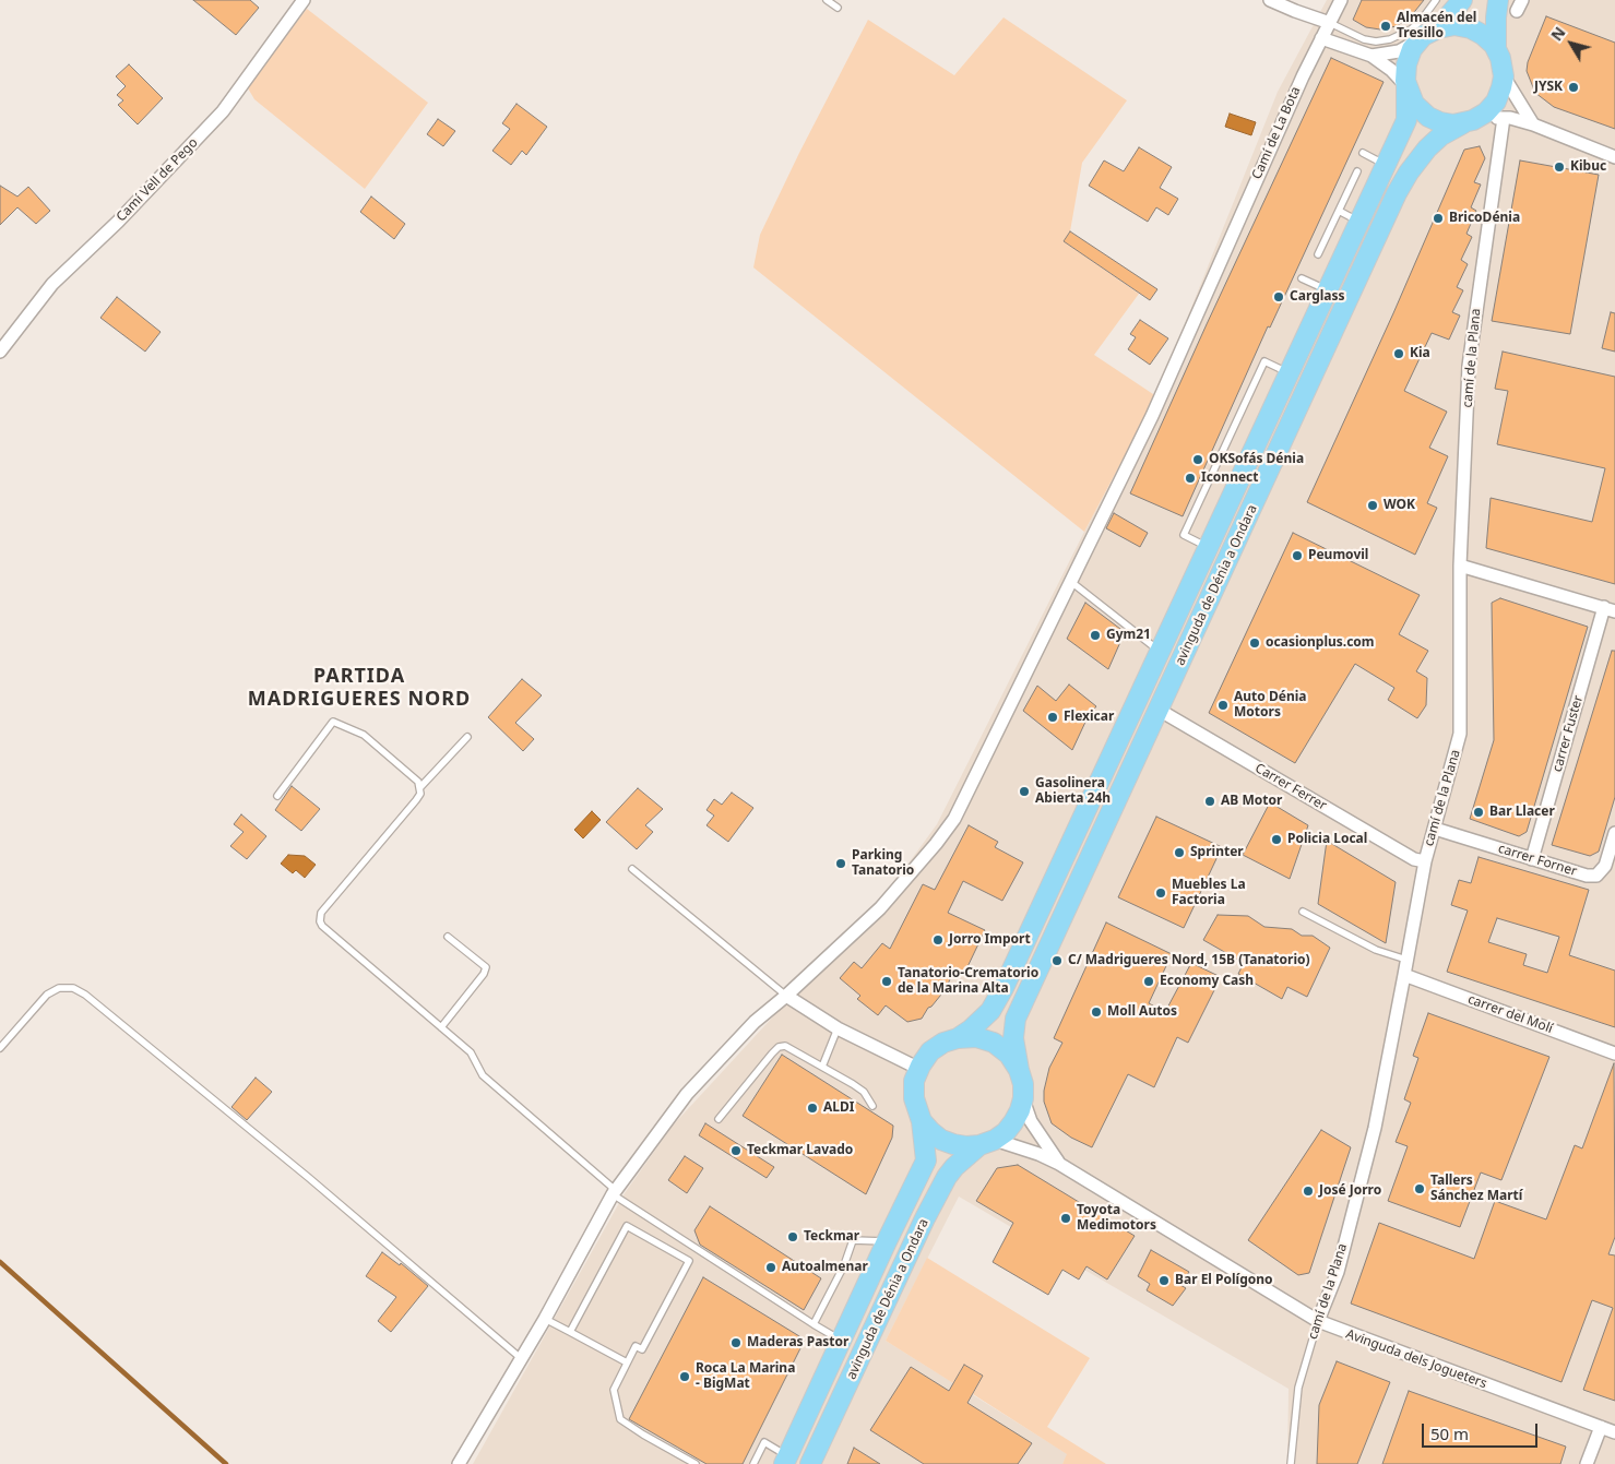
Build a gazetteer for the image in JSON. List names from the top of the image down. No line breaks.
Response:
{"streets":{"main road":["avinguda de Dénia a Ondara"],"street":["Camí de La Bota","Camí Vell de Pego","camí de la Plana","carrer Fuster","Carrer Ferrer","carrer Forner","carrer del Molí","Avinguda dels Jogueters"]},"crossings":[["camí de la Plana","Carrer Ferrer"],["camí de la Plana","carrer Forner"],["camí de la Plana","carrer del Molí"],["camí de la Plana","Avinguda dels Jogueters"],["avinguda de Dénia a Ondara","Carrer Ferrer"],["avinguda de Dénia a Ondara","Avinguda dels Jogueters"],["carrer Fuster","carrer Forner"]],"districts":["PARTIDA MADRIGUERES NORD"],"places":["Almacén del Tresillo","JYSK","Kibuc","BricoDénia","Carglass","Kia","OKSofás Dénia","Iconnect","WOK","Peumovil","Gym21","ocasionplus.com","Auto Dénia Motors","Flexicar","Gasolinera Abierta 24h","AB Motor","Bar Llacer","Policia Local","Sprinter","Parking Tanatorio","Muebles La Factoria","Jorro Import","C/ Madrigueres Nord, 15B (Tanatorio)","Tanatorio-Crematorio de la Marina Alta","Economy Cash","Moll Autos","ALDI","Teckmar Lavado","Tallers Sánchez Martí","José Jorro","Toyota Medimotors","Teckmar","Autoalmenar","Bar El Polígono","Maderas Pastor","Roca La Marina - BigMat"],"scale_bar":"50 m","north":"top left"}
